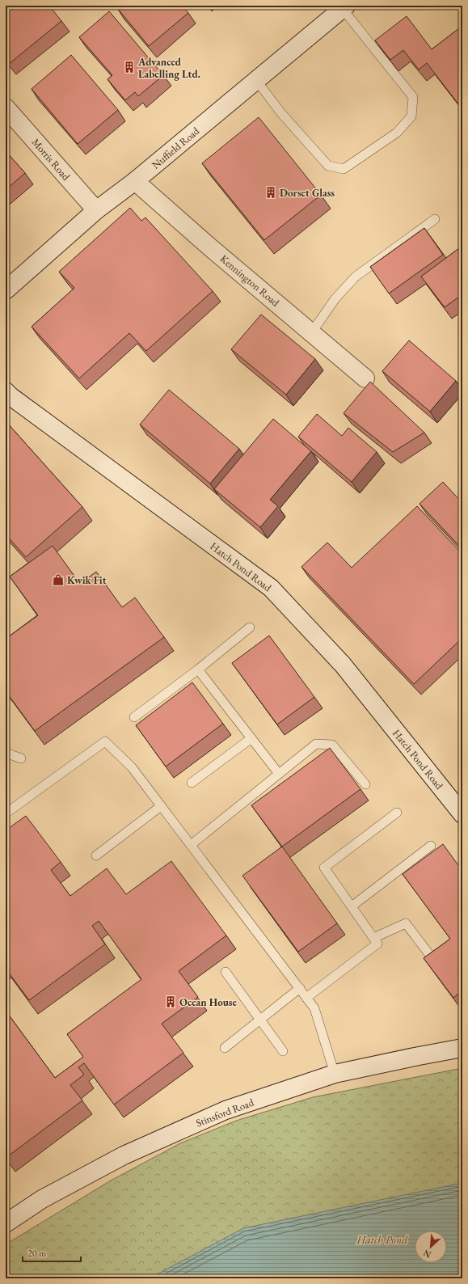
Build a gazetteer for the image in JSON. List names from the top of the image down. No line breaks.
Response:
{"streets":{"street":["Nuffield Road","Morris Road","Kennington Road","Hatch Pond Road","Stinsford Road"]},"crossings":[["Nuffield Road","Morris Road"],["Nuffield Road","Kennington Road"]],"water":["Hatch Pond"],"places":{"building":["Advanced Labelling Ltd.","Dorset Glass","Ocean House"],"shop":["Kwik Fit"]},"scale_bar":"20 m","north":"bottom left"}
